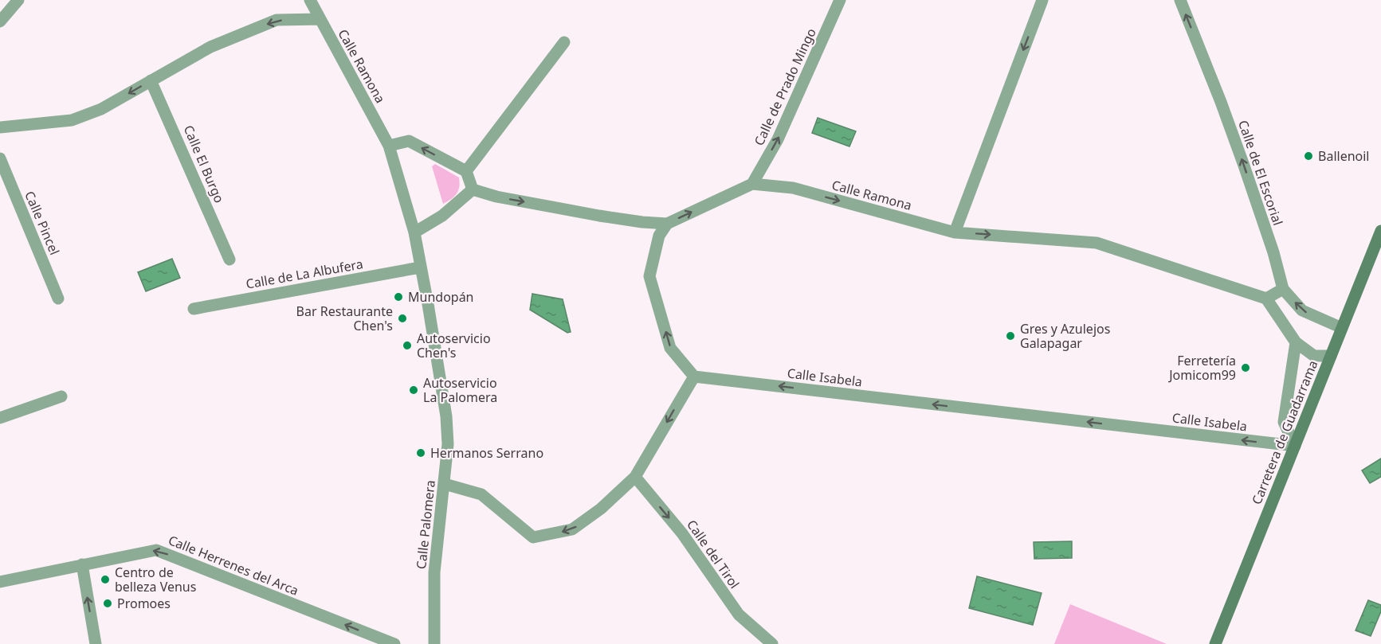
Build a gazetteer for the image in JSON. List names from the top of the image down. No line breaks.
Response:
{"streets":{"main road":["Carretera de Guadarrama"],"street":["Calle Ramona","Calle de Prado Mingo","Calle El Burgo","Calle de El Escorial","Calle Pincel","Calle de La Albufera","Calle Isabela","Calle Palomera","Calle del Tirol","Calle Herrenes del Arca"]},"crossings":[["Calle Ramona","Calle de Prado Mingo"],["Calle Ramona","Calle de La Albufera"],["Calle Ramona","Calle Palomera"],["Calle de El Escorial","Carretera de Guadarrama"],["Calle de La Albufera","Calle Palomera"],["Calle Isabela","Carretera de Guadarrama"]],"one_way":["Calle Ramona","Calle de Prado Mingo","Calle de El Escorial","Calle Isabela","Calle del Tirol","Calle Herrenes del Arca"],"places":["Ballenoil","Mundopán","Bar Restaurante Chen's","Gres y Azulejos Galapagar","Autoservicio Chen's","Ferretería Jomicom99","Autoservicio La Palomera","Hermanos Serrano","Centro de belleza Venus","Promoes"]}
